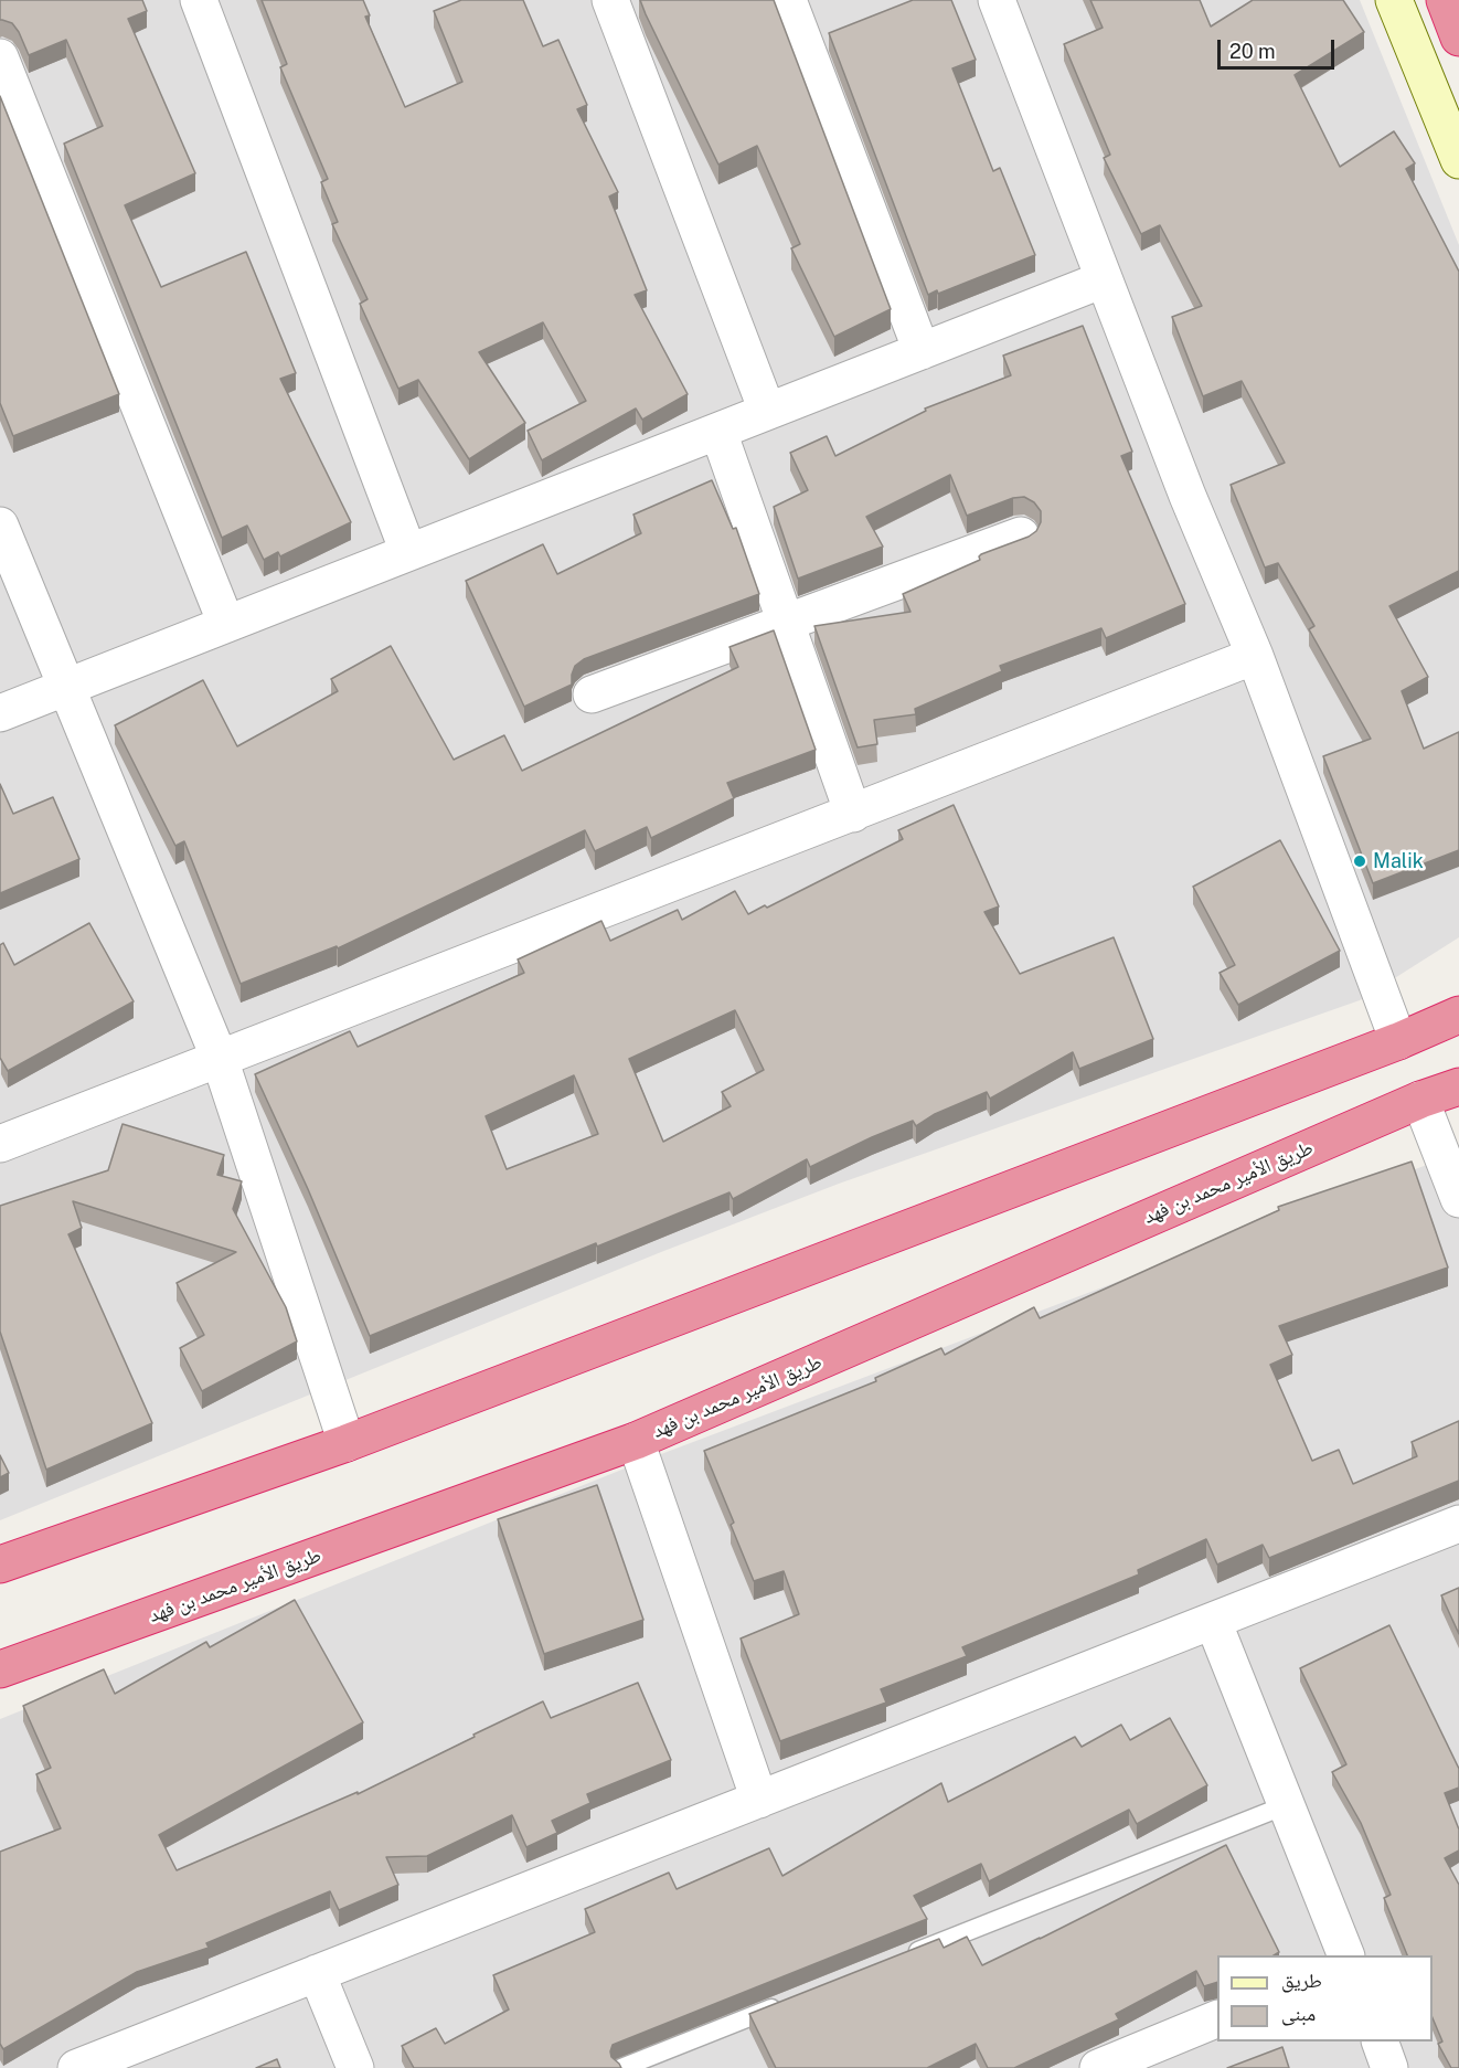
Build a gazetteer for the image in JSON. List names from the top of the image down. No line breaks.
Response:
{"streets":{"highway":["طريق الأمير محمد بن فهد"]},"places":["Malik"],"legend":["طريق","مبنى"],"scale_bar":"20 m"}
